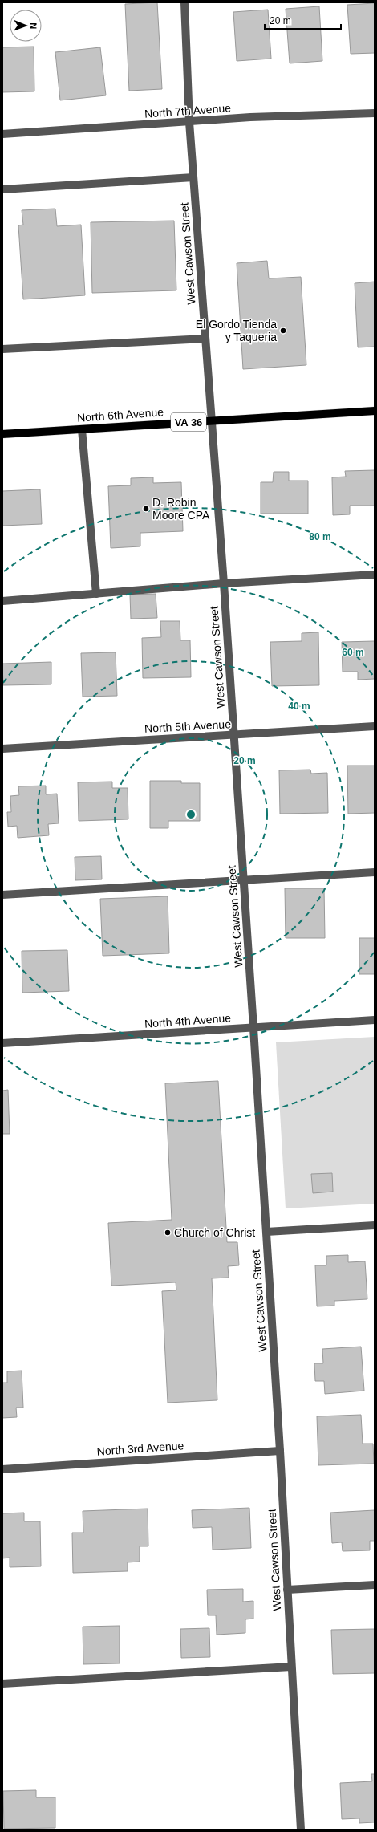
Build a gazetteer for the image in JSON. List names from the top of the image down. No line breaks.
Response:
{"streets":{"main road":["North 6th Avenue","VA 36"],"street":["North 7th Avenue","West Cawson Street","North 5th Avenue","North 4th Avenue","North 3rd Avenue"]},"crossings":[["North 7th Avenue","West Cawson Street"],["West Cawson Street","North 6th Avenue"],["West Cawson Street","North 5th Avenue"],["West Cawson Street","North 4th Avenue"],["West Cawson Street","North 3rd Avenue"]],"places":["El Gordo Tienda y Taqueria","D. Robin Moore CPA","Church of Christ"],"scale_bar":"20 m","north":"right","rings":["80 m","60 m","40 m","20 m"]}
